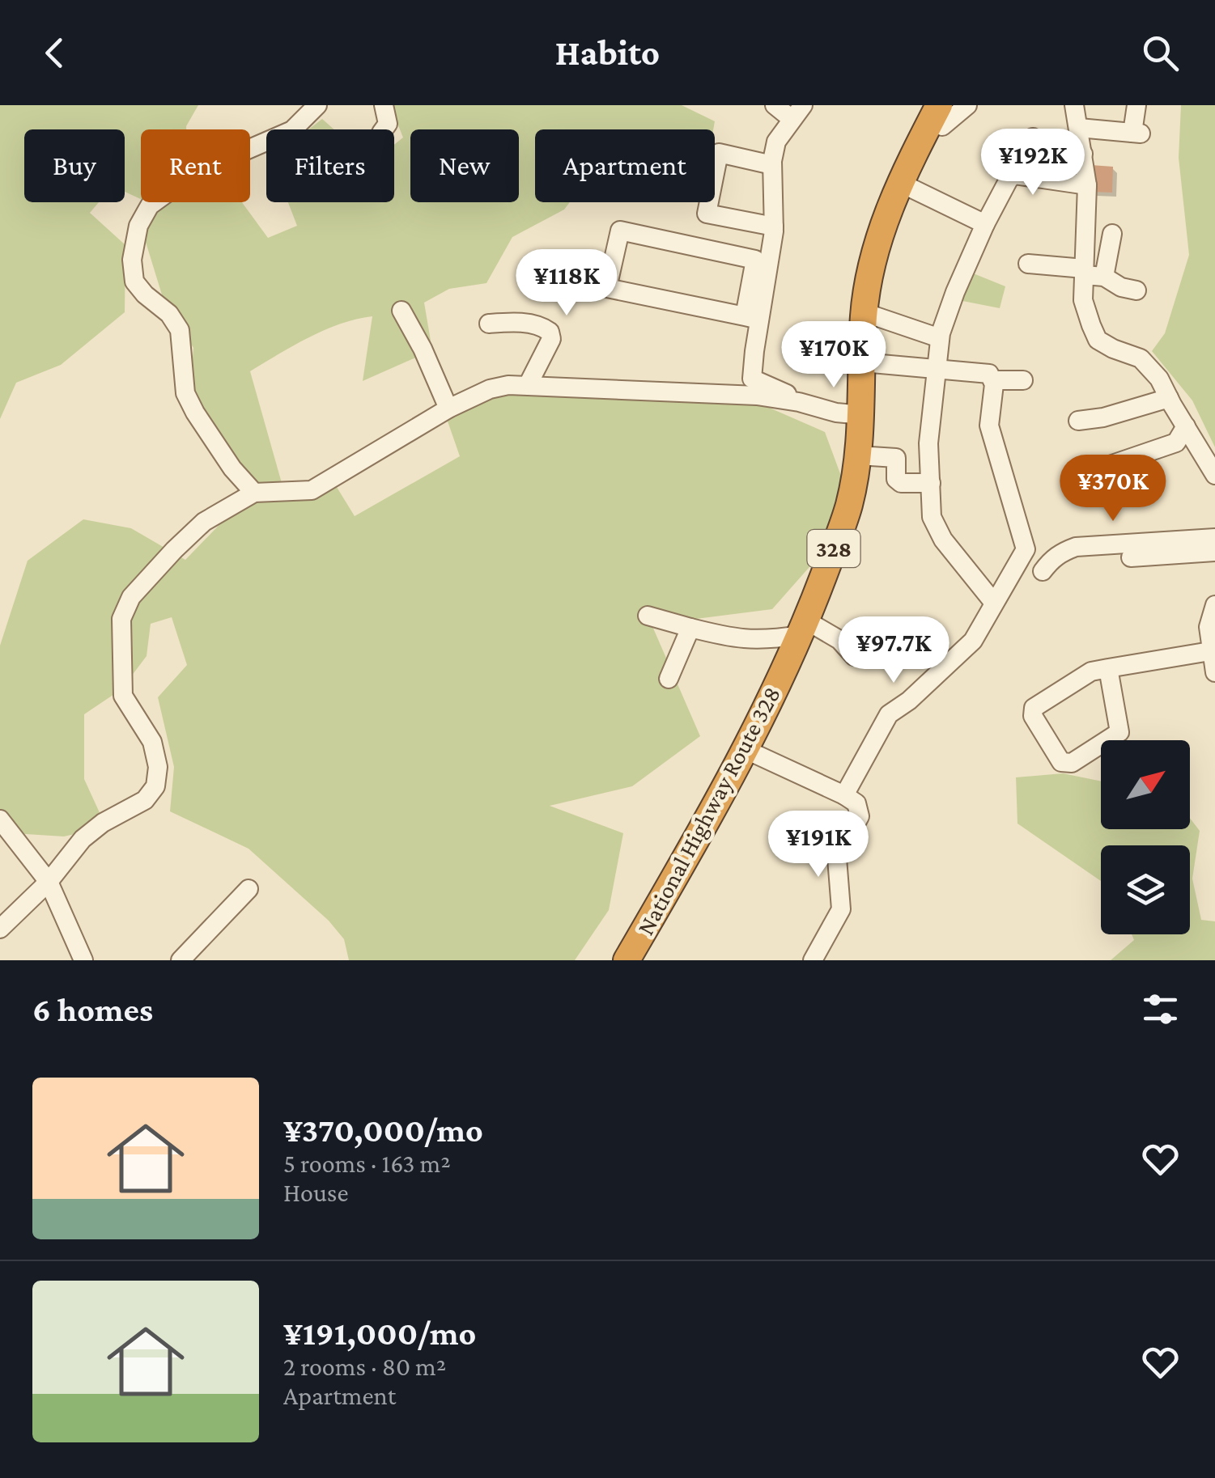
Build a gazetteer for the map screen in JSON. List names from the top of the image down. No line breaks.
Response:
{"streets":{"highway":["328","National Highway Route 328"]},"north":"top right","page":{"header":"Habito","price":["¥192K","¥118K","¥170K","¥370K","¥97.7K","¥191K"],"chip":["Buy","Rent","Filters","New","Apartment"],"heading":"6 homes","list":[{"name":"¥370,000/mo","note":"5 rooms · 163 m² · House"},{"name":"¥191,000/mo","note":"2 rooms · 80 m² · Apartment"}]}}
